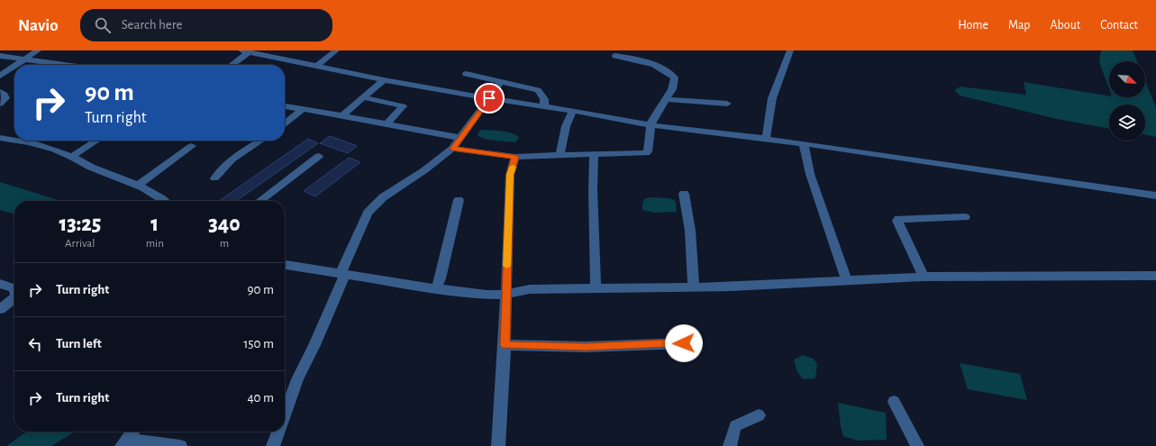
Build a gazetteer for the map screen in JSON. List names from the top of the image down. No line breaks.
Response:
{"north":"bottom right","page":{"header":"Navio","search":"Search here","nav":["Home","Map","About","Contact"],"turn":["90 m","Turn right"],"eta":["13:25","Arrival","1","min","340","m"],"list":[{"name":"Turn right","value":"90 m"},{"name":"Turn left","value":"150 m"},{"name":"Turn right","value":"40 m"}]}}
